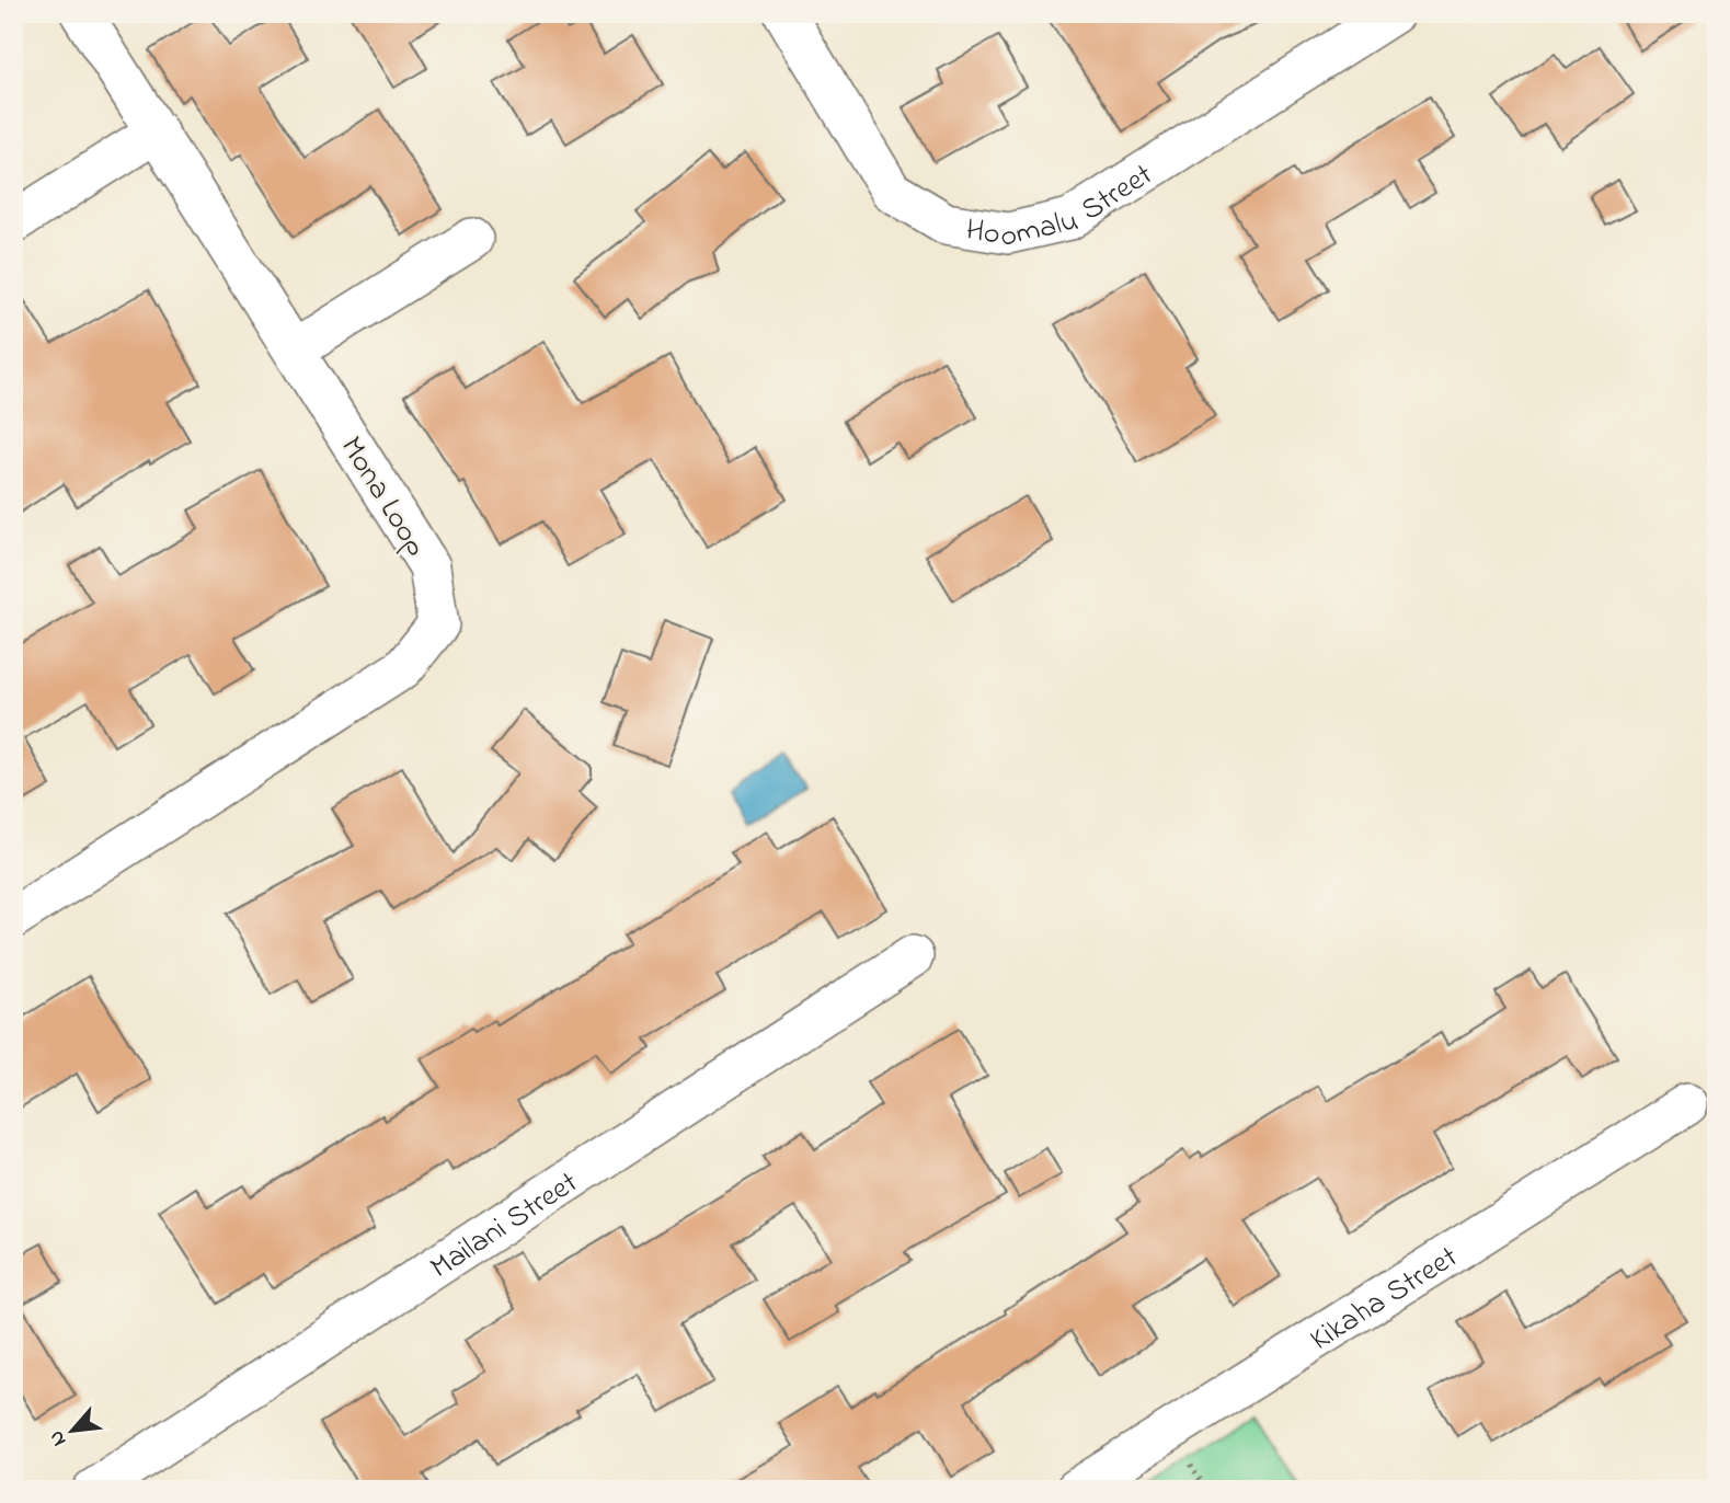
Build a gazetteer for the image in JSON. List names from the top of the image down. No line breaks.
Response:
{"streets":{"street":["Hoomalu Street","Mona Loop","Mailani Street","Kikaha Street"]},"north":"bottom left"}
